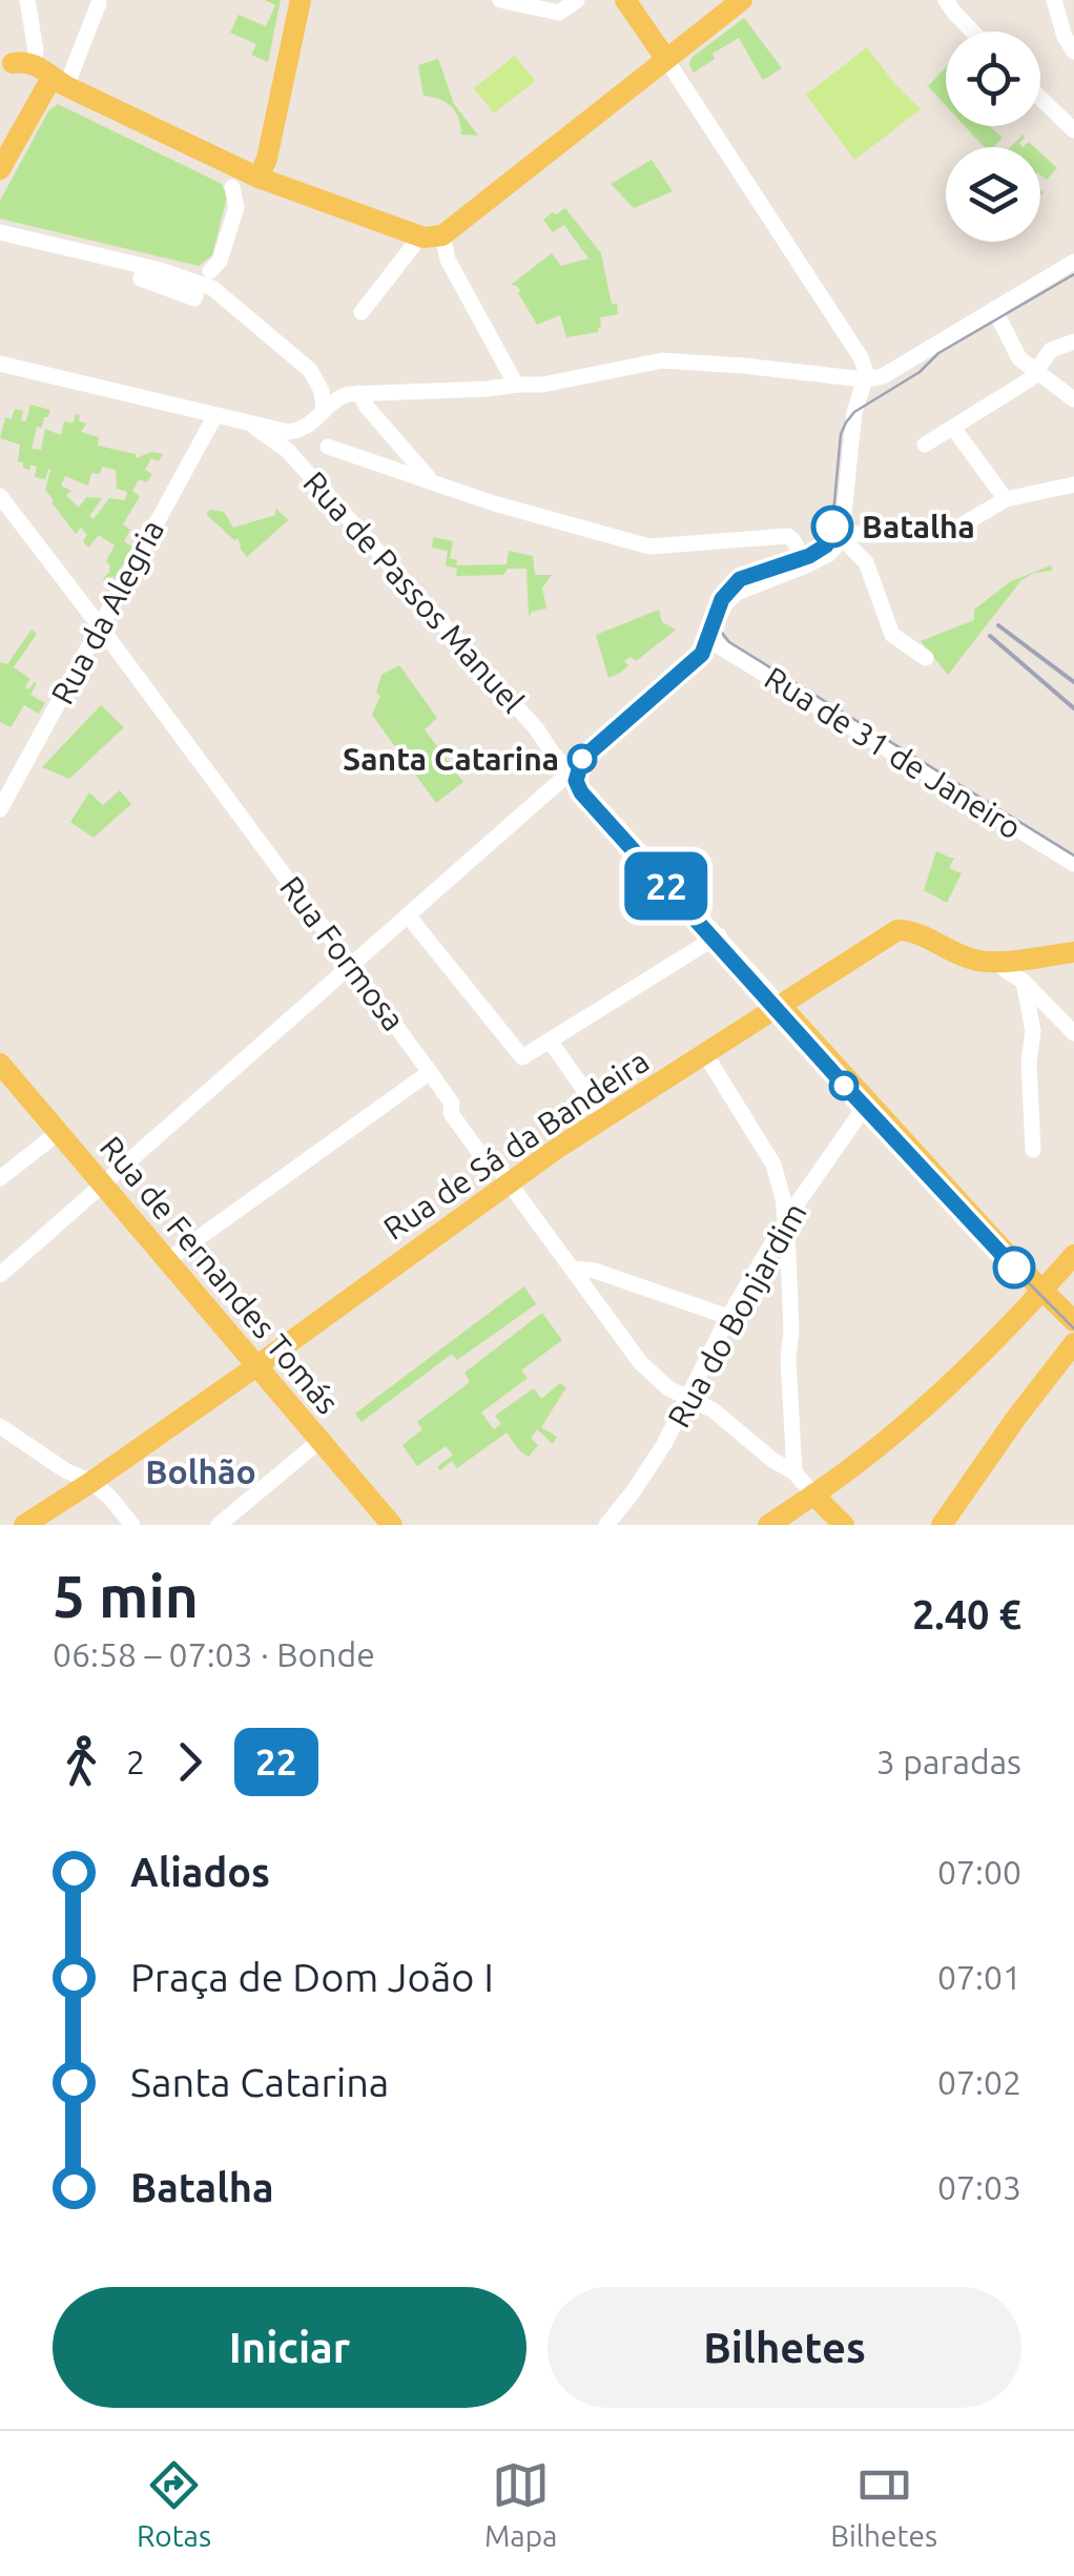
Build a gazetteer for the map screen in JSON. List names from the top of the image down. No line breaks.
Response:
{"streets":{"main road":["Rua de Sá da Bandeira","Rua de Fernandes Tomás"],"street":["Rua de Passos Manuel","Rua da Alegria","Rua de 31 de Janeiro","Rua Formosa","Rua do Bonjardim"]},"crossings":[["Rua de Passos Manuel","Rua de Sá da Bandeira"],["Rua da Alegria","Rua Formosa"],["Rua Formosa","Rua de Sá da Bandeira"],["Rua Formosa","Rua do Bonjardim"],["Rua de Sá da Bandeira","Rua de Fernandes Tomás"]],"districts":["Bolhão"],"places":["Batalha","Santa Catarina"],"lines":["tram line 22"],"page":{"on_map":"22","heading":["5 min","06:58 – 07:03 · Bonde","2.40 €"],"legs":["2","22","3 paradas"],"list":[{"name":"Aliados","value":"07:00"},{"name":"Praça de Dom João I","value":"07:01"},{"name":"Santa Catarina","value":"07:02"},{"name":"Batalha","value":"07:03"}],"buttons":["Iniciar","Bilhetes"],"tabs":["Rotas","Mapa","Bilhetes"]}}
